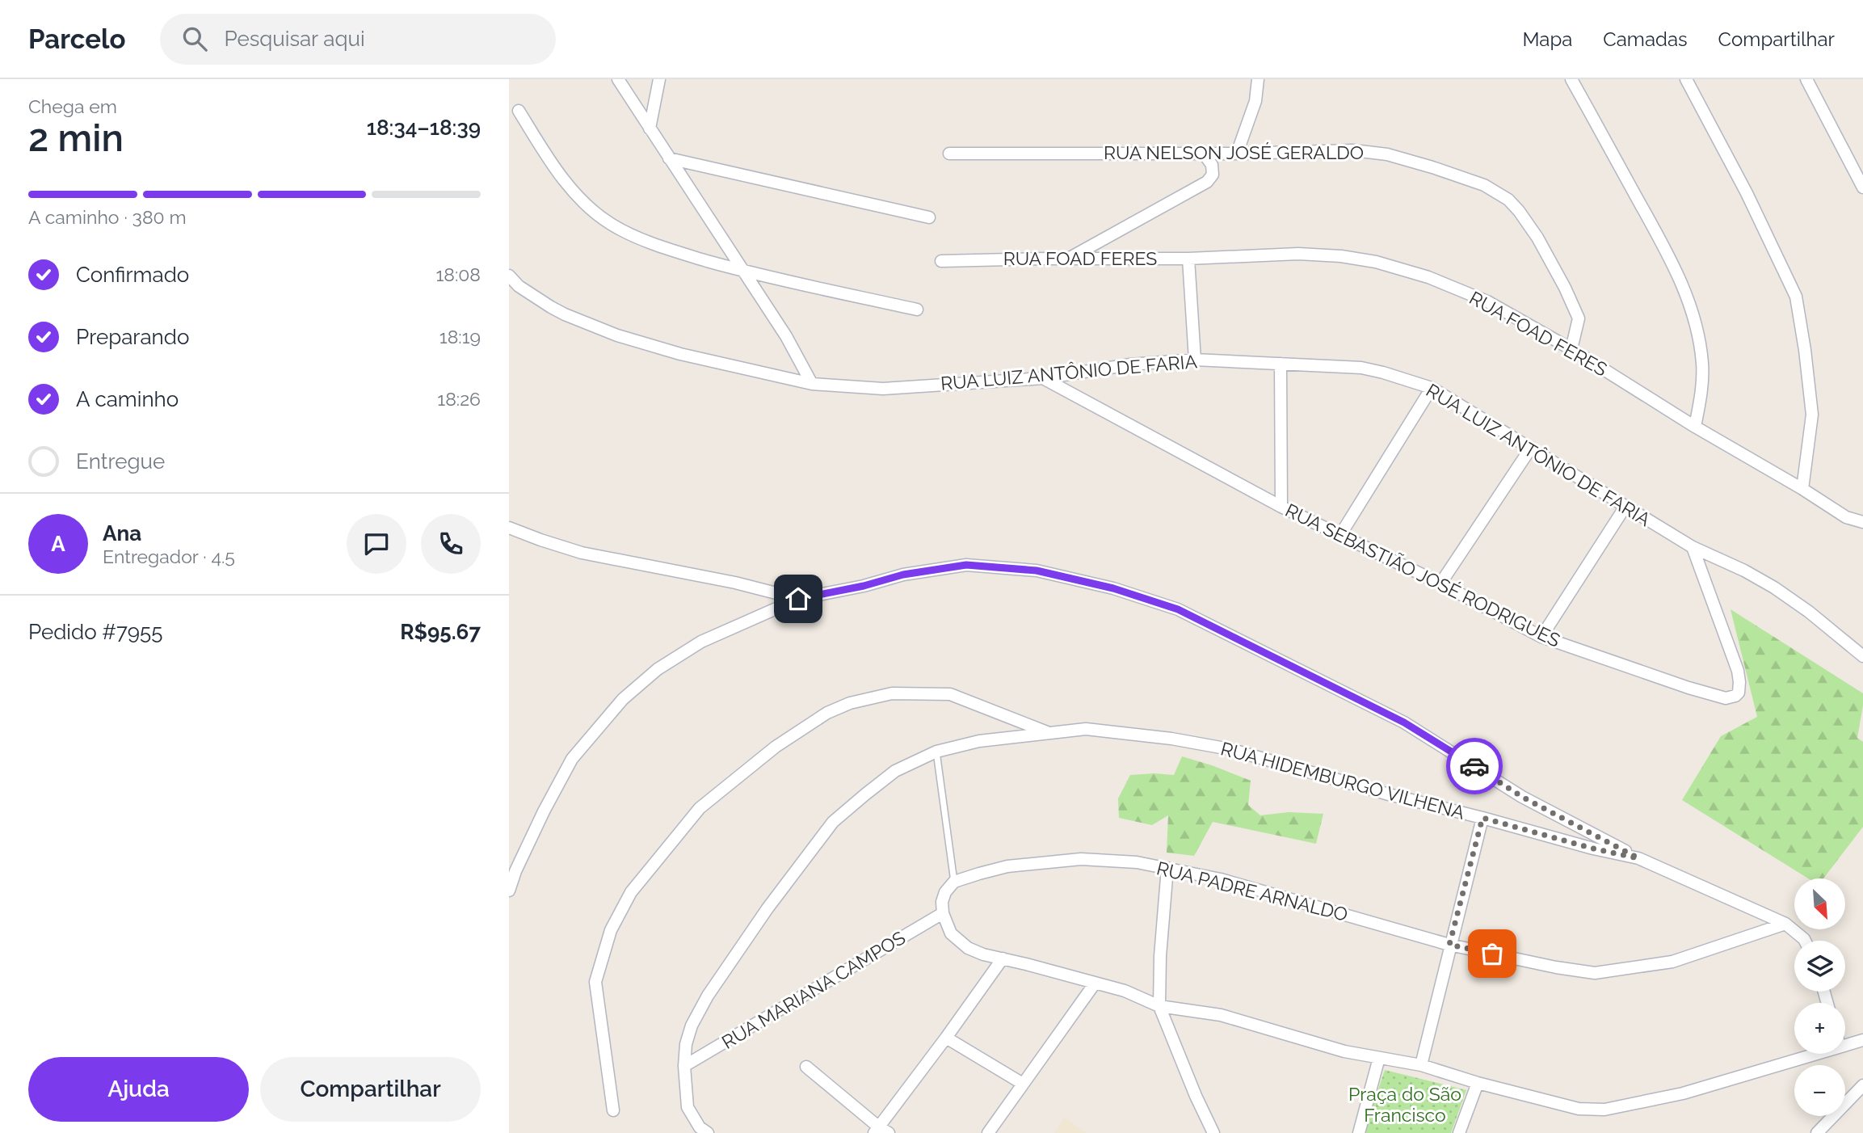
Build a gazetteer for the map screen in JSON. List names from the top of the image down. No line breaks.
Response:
{"streets":{"street":["RUA NELSON JOSÉ GERALDO","RUA FOAD FERES","RUA LUIZ ANTÔNIO DE FARIA","RUA SEBASTIÃO JOSÉ RODRIGUES","RUA HIDEMBURGO VILHENA","RUA PADRE ARNALDO","RUA MARIANA CAMPOS"]},"crossings":[["RUA NELSON JOSÉ GERALDO","RUA FOAD FERES"],["RUA LUIZ ANTÔNIO DE FARIA","RUA SEBASTIÃO JOSÉ RODRIGUES"],["RUA HIDEMBURGO VILHENA","RUA PADRE ARNALDO"],["RUA HIDEMBURGO VILHENA","RUA MARIANA CAMPOS"]],"parks":["Praça do São Francisco"],"north":"bottom right","page":{"header":"Parcelo","search":"Pesquisar aqui","nav":["Mapa","Camadas","Compartilhar"],"heading":["2 min","Chega em","18:34–18:39"],"panel":["Ana","Entregador · 4.5","Pedido #7955","R$95.67"],"bar":"A caminho · 380 m","list":[["Confirmado","18:08"],["Preparando","18:19"],["A caminho","18:26"],"Entregue"],"round":"A","map_buttons":["+","−"],"buttons":["Ajuda","Compartilhar"]}}
